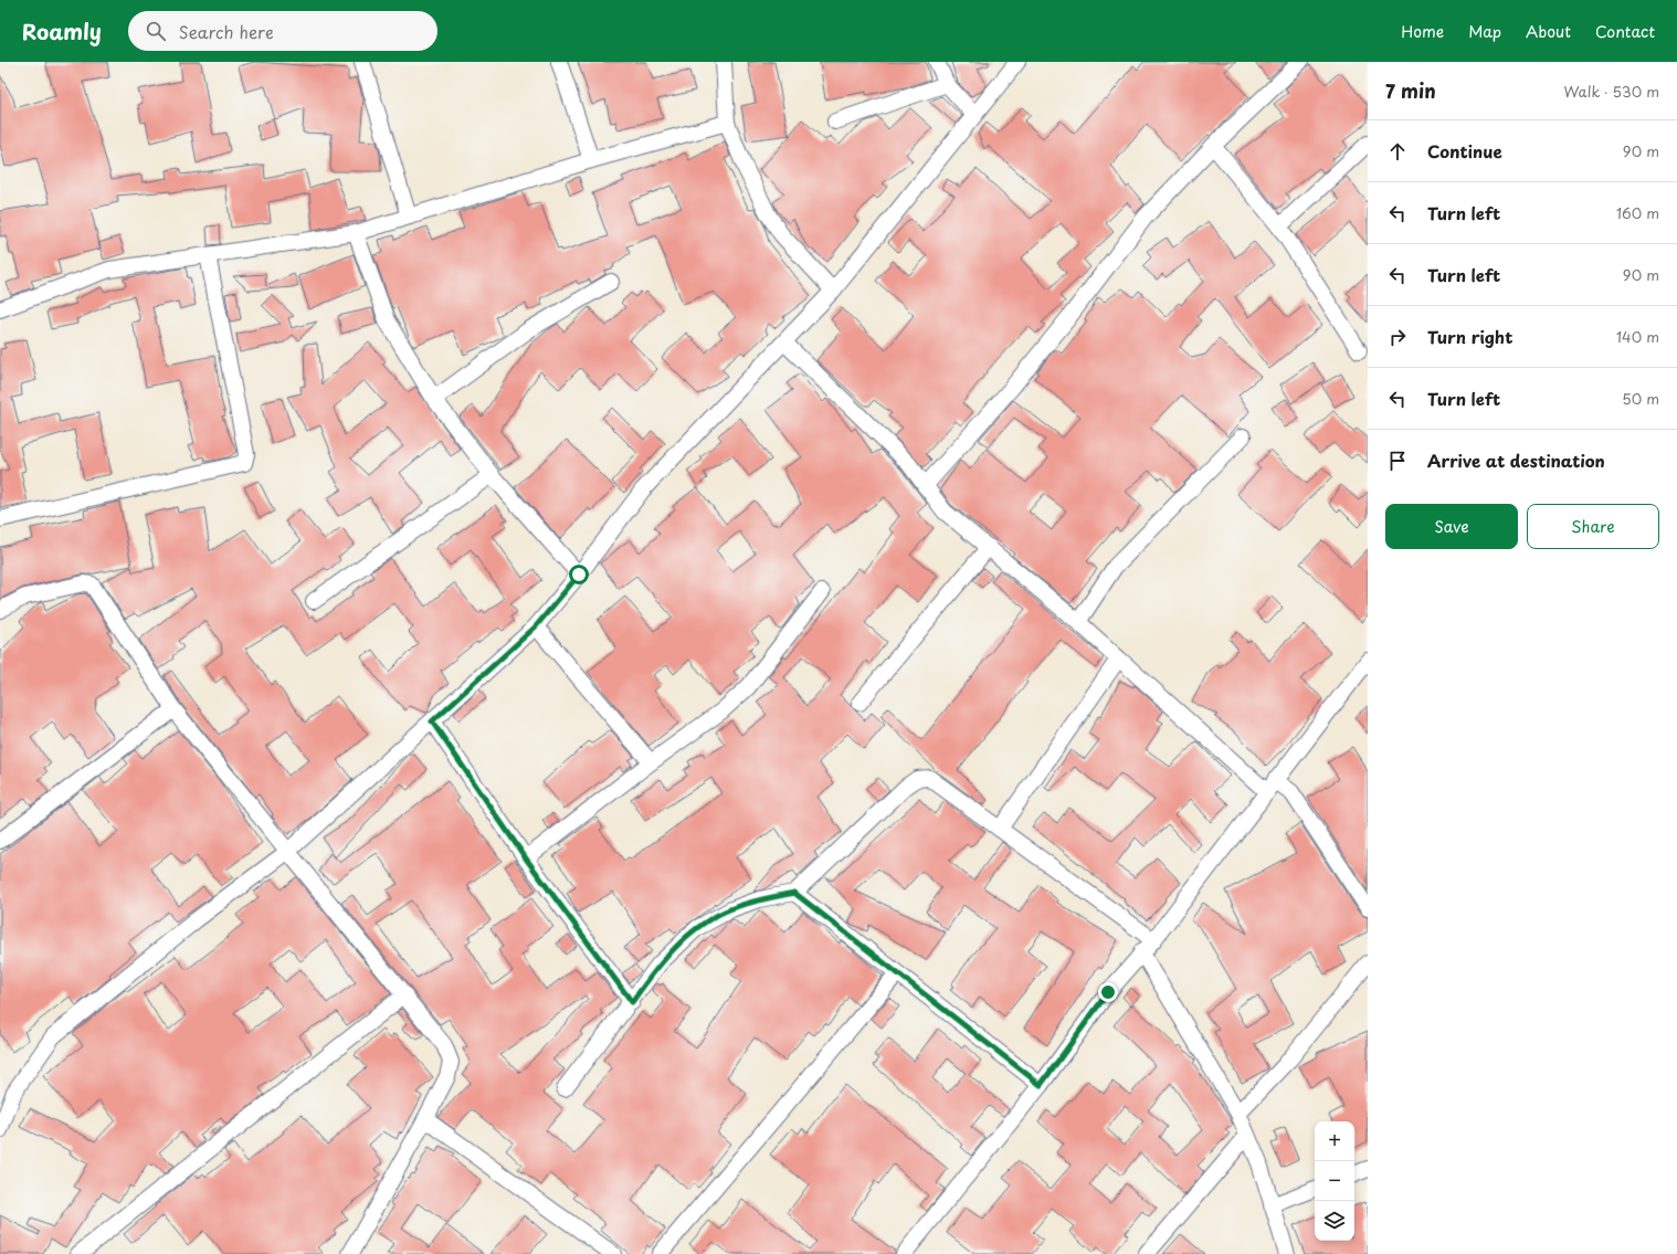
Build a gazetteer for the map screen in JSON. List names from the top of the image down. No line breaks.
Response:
{"page":{"header":"Roamly","search":"Search here","nav":["Home","Map","About","Contact"],"heading":["7 min","Walk · 530 m"],"list":[["Continue","90 m"],["Turn left","160 m"],["Turn left","90 m"],["Turn right","140 m"],["Turn left","50 m"],"Arrive at destination"],"buttons":["Save","Share"],"map_buttons":["+","−"]}}
